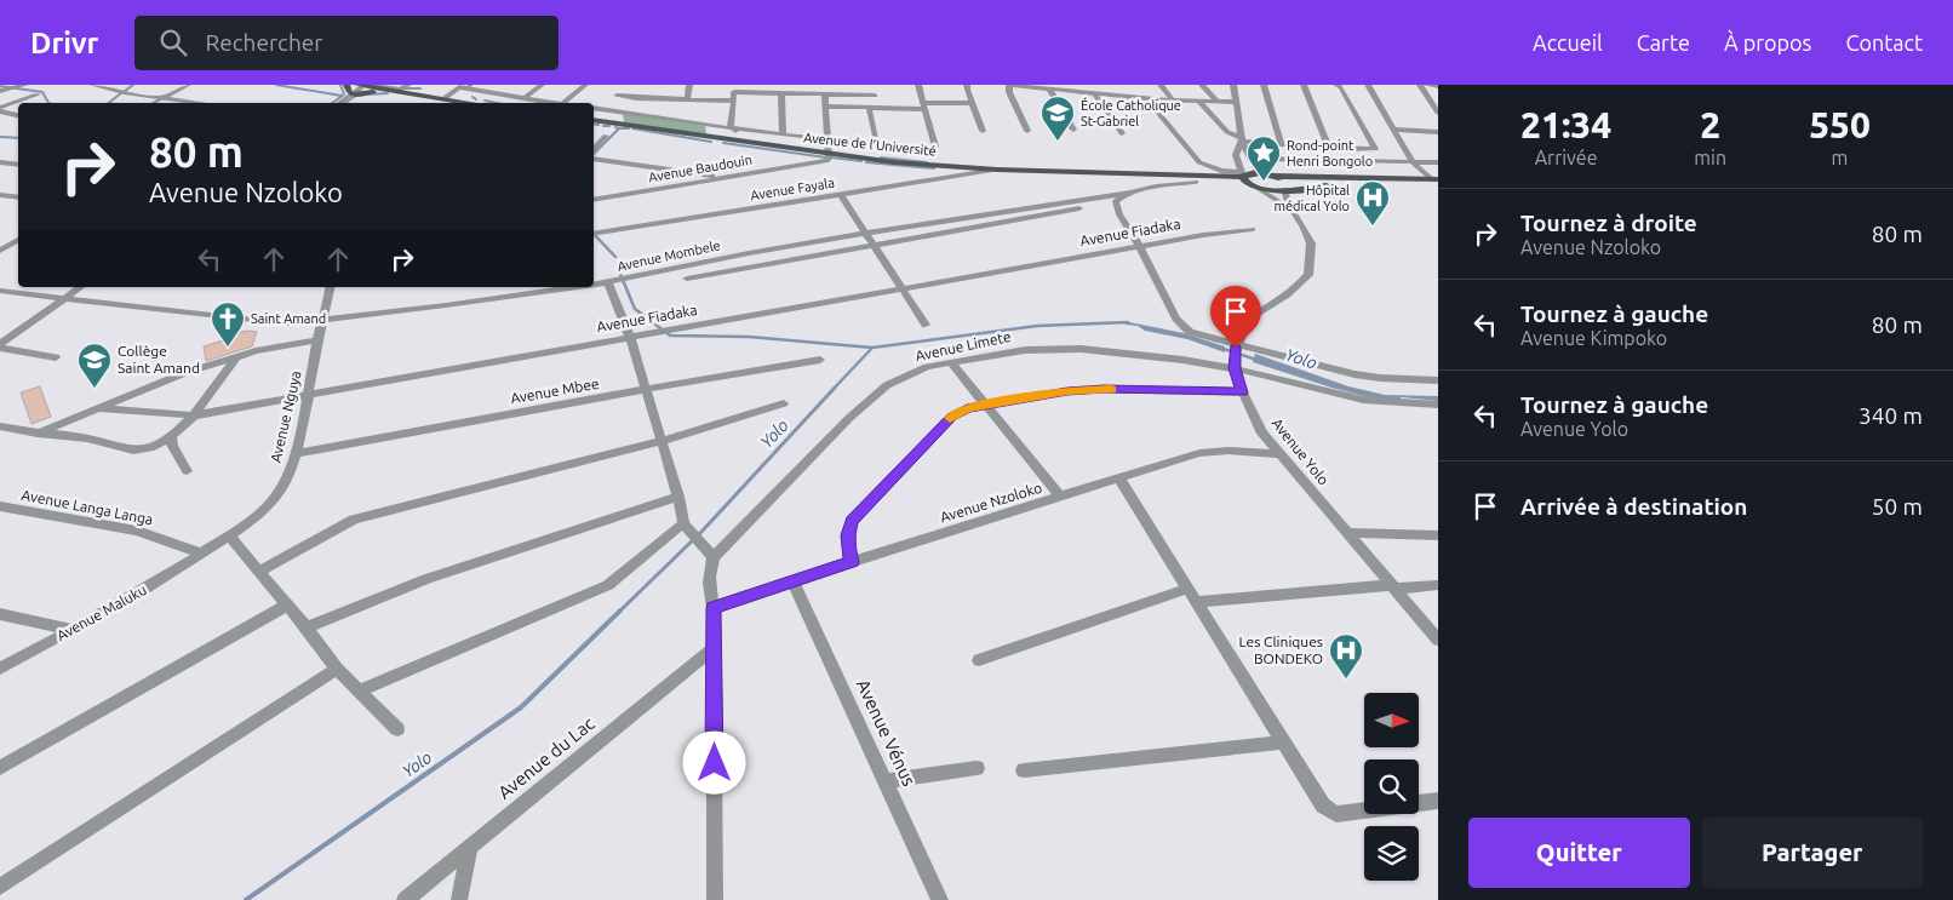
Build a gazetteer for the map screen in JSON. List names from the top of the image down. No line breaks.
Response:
{"streets":{"main road":["Avenue de l’Université"],"street":["Avenue Baudouin","Avenue Fayala","Avenue Fiadaka","Avenue Mombele","Avenue Limete","Avenue Mbee","Avenue Nguya","Avenue Yolo","Avenue Nzoloko","Avenue Langa Langa","Avenue Maluku","Avenue Vénus","Avenue du Lac"]},"crossings":[["Avenue de l’Université","Avenue Baudouin"],["Avenue de l’Université","Avenue Fayala"],["Avenue de l’Université","Avenue Mombele"],["Avenue Fiadaka","Avenue Nguya"],["Avenue Mombele","Avenue Nguya"],["Avenue Limete","Avenue Yolo"],["Avenue Mbee","Avenue Nguya"],["Avenue Nguya","Avenue Langa Langa"],["Avenue Nguya","Avenue Maluku"],["Avenue Yolo","Avenue Nzoloko"],["Avenue Nzoloko","Avenue Vénus"],["Avenue Langa Langa","Avenue Maluku"]],"water":["Yolo"],"places":{"school or university":["École Catholique St-Gabriel","Collège Saint Amand"],"place":["Rond-point Henri Bongolo"],"hospital":["Hôpital médical Yolo","Les Cliniques BONDEKO"],"church":["Saint Amand"]},"north":"right","page":{"header":"Drivr","search":"Rechercher","nav":["Accueil","Carte","À propos","Contact"],"eta":["21:34","Arrivée","2","min","550","m"],"turn":["80 m","Avenue Nzoloko"],"list":[{"name":"Tournez à droite","note":"Avenue Nzoloko","value":"80 m"},{"name":"Tournez à gauche","note":"Avenue Kimpoko","value":"80 m"},{"name":"Tournez à gauche","note":"Avenue Yolo","value":"340 m"},{"name":"Arrivée à destination","value":"50 m"}],"buttons":["Quitter","Partager"]}}
